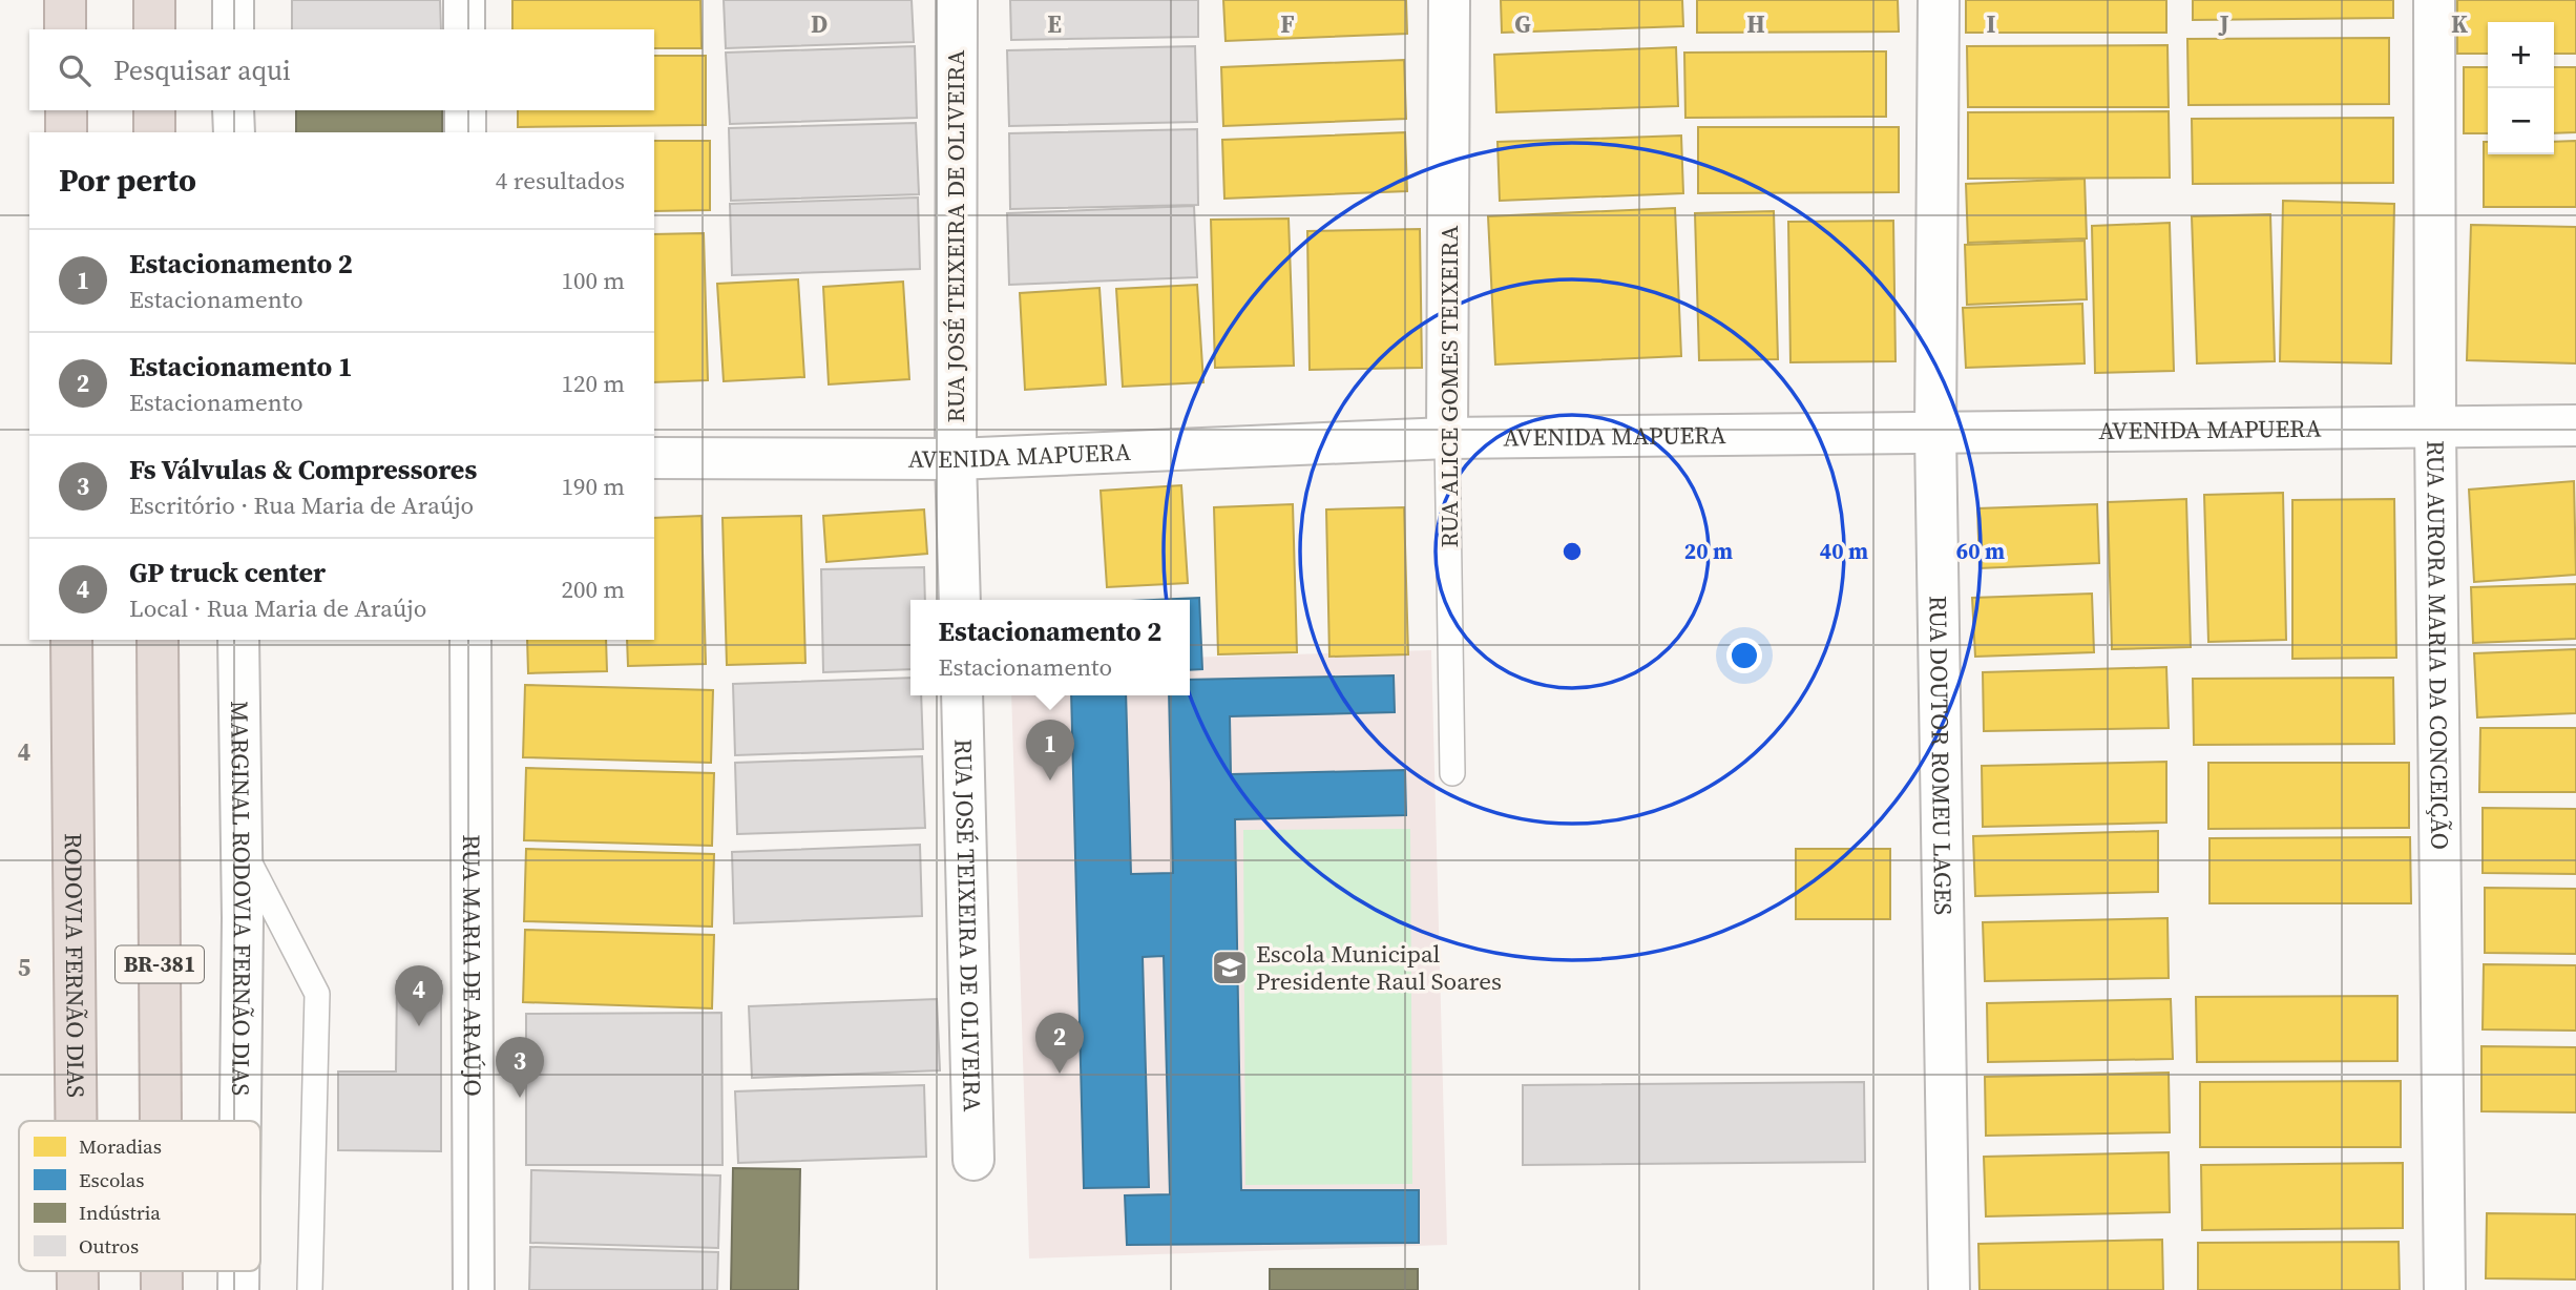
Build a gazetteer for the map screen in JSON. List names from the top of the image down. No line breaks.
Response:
{"streets":{"highway":["RODOVIA FERNÃO DIAS","BR-381"],"street":["RUA JOSÉ TEIXEIRA DE OLIVEIRA","RUA ALICE GOMES TEIXEIRA","AVENIDA MAPUERA","RUA AURORA MARIA DA CONCEIÇÃO","RUA DOUTOR ROMEU LAGES","MARGINAL RODOVIA FERNÃO DIAS","RUA MARIA DE ARAÚJO"]},"crossings":[["RUA JOSÉ TEIXEIRA DE OLIVEIRA","AVENIDA MAPUERA"],["RUA ALICE GOMES TEIXEIRA","AVENIDA MAPUERA"],["AVENIDA MAPUERA","RUA AURORA MARIA DA CONCEIÇÃO"],["AVENIDA MAPUERA","RUA DOUTOR ROMEU LAGES"]],"places":{"school or university":["Escola Municipal Presidente Raul Soares"]},"legend":["Moradias","Escolas","Indústria","Outros"],"page":{"map_buttons":["+","−"],"search":"Pesquisar aqui","heading":["Por perto","4 resultados"],"list":[{"mark":"1","name":"Estacionamento 2","note":"Estacionamento","value":"100 m"},{"mark":"2","name":"Estacionamento 1","note":"Estacionamento","value":"120 m"},{"mark":"3","name":"Fs Válvulas & Compressores","note":"Escritório · Rua Maria de Araújo","value":"190 m"},{"mark":"4","name":"GP truck center","note":"Local · Rua Maria de Araújo","value":"200 m"}],"popup":["Estacionamento 2","Estacionamento"],"pins":["1","4","2","3"]},"grid":{"columns":["D","E","F","G","H","I","J","K"],"rows":["4","5"]},"rings":["20 m","40 m","60 m"]}
